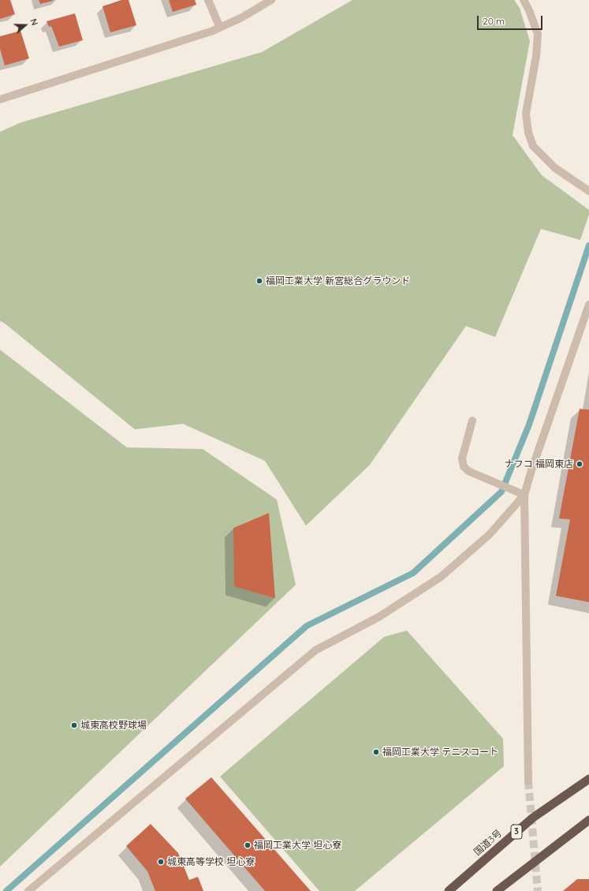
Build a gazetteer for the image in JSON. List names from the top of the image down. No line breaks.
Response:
{"streets":{"highway":["3","国道3号"]},"places":["福岡工業大学 新宮総合グラウンド","ナフコ 福岡東店","城東高校野球場","福岡工業大学 テニスコート","福岡工業大学 坦心寮","城東高等学校 坦心寮"],"scale_bar":"20 m","north":"right"}
